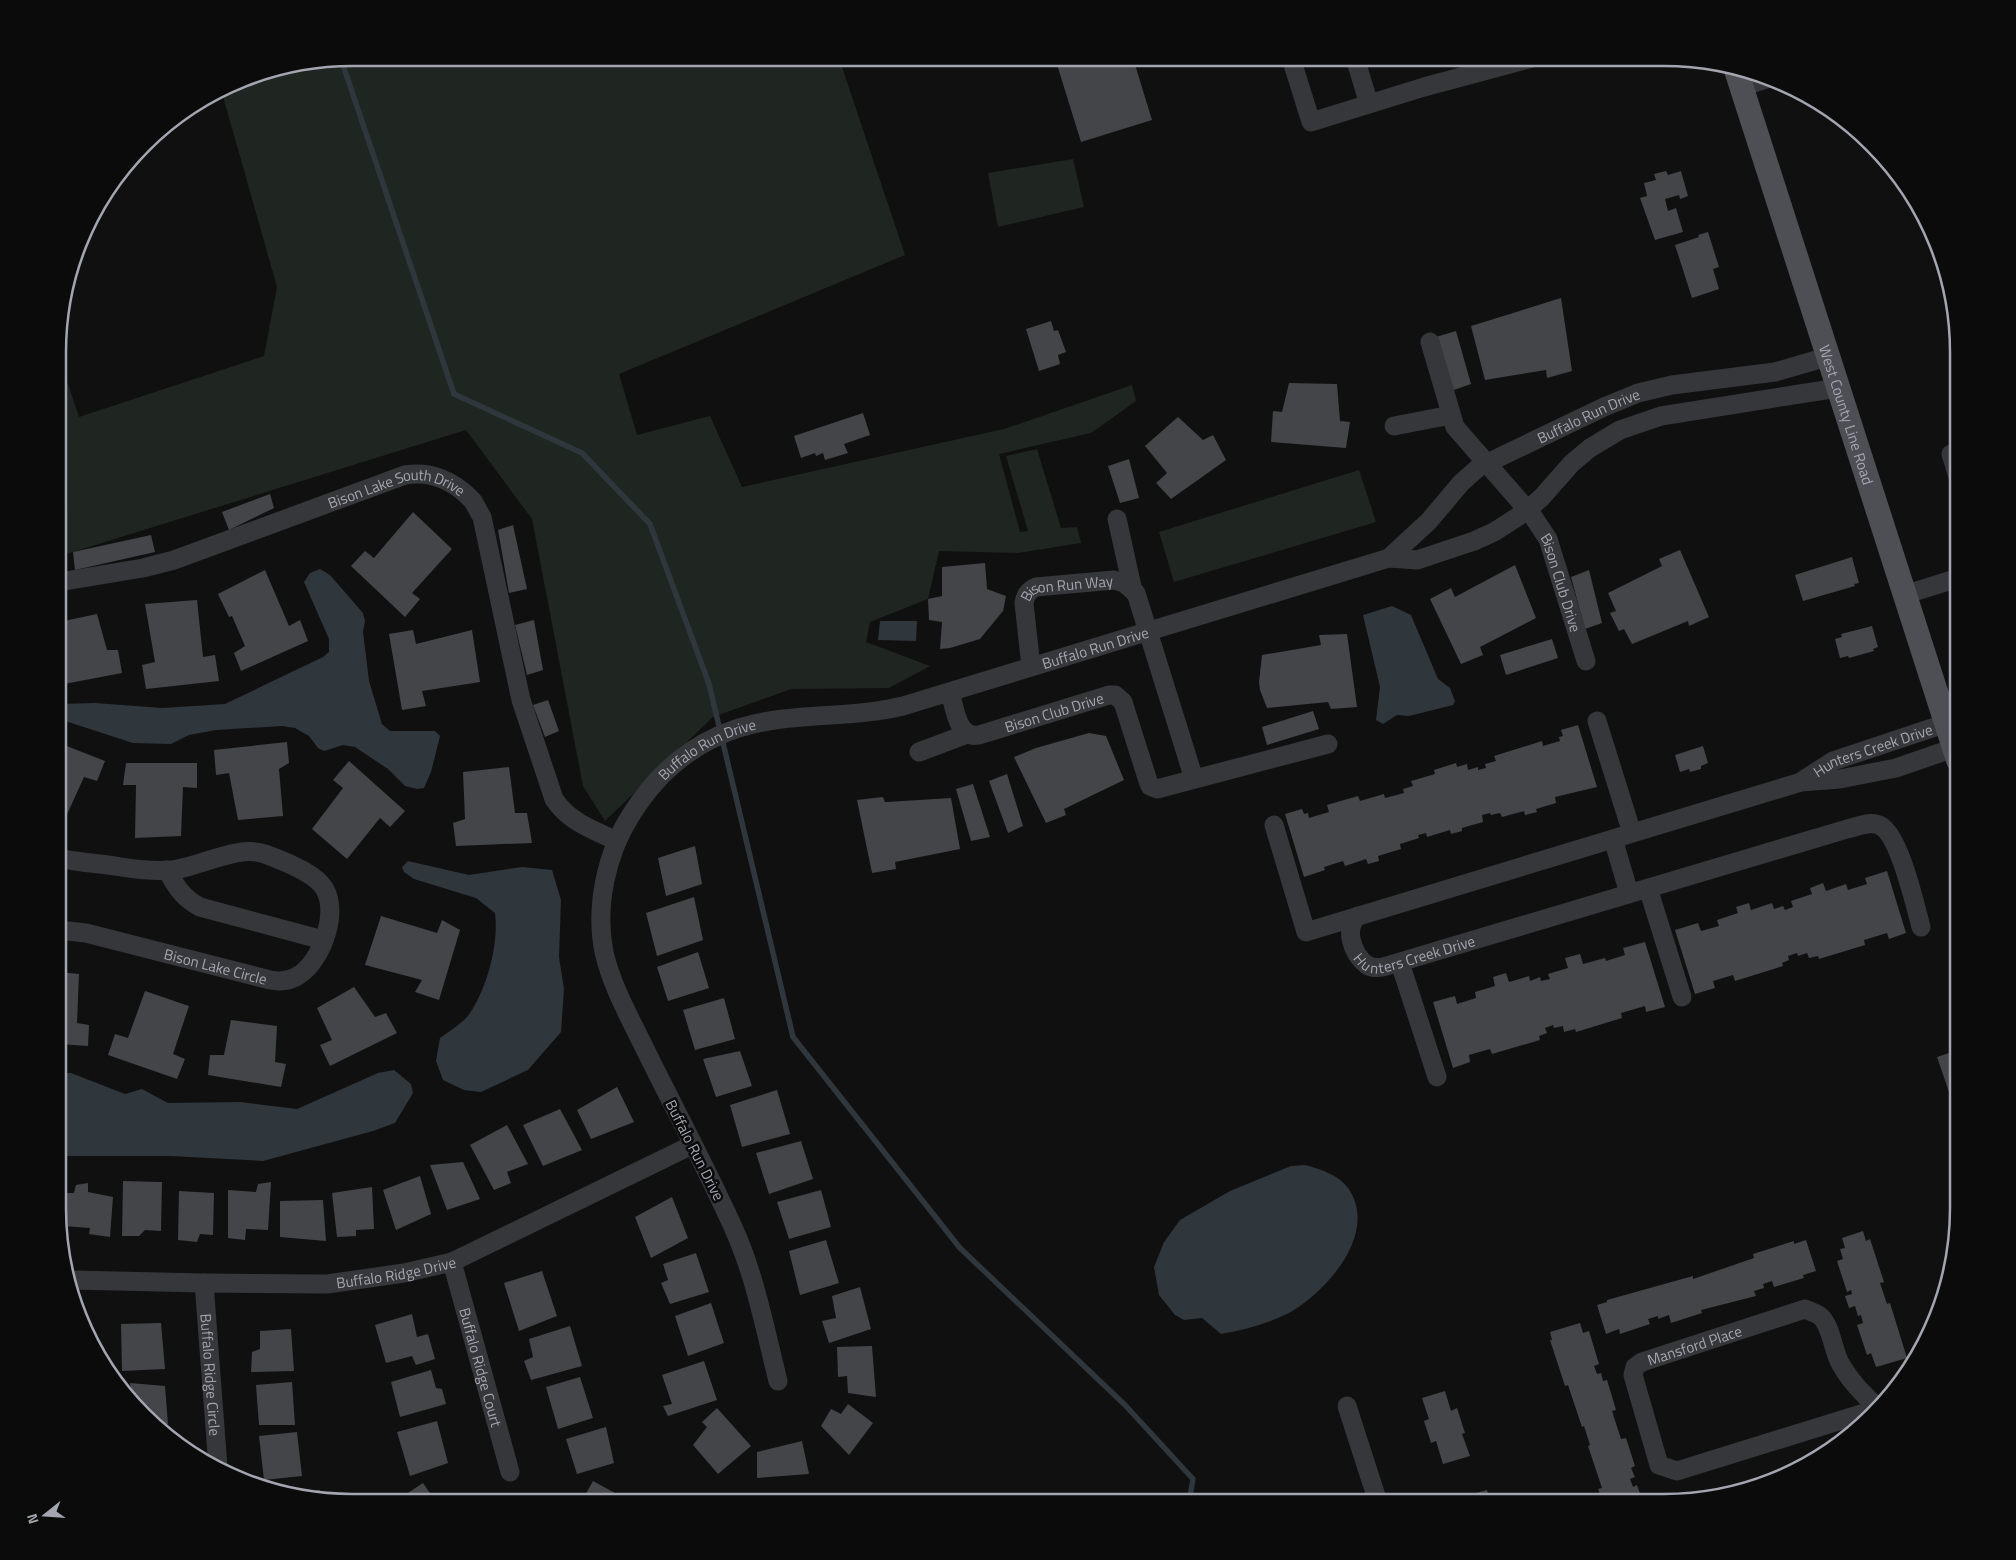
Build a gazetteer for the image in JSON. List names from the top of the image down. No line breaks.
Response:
{"streets":{"main road":["West County Line Road"],"street":["Buffalo Run Drive","Bison Lake South Drive","Bison Club Drive","Bison Run Way","Hunters Creek Drive","Bison Lake Circle","Buffalo Ridge Drive","Mansford Place","Buffalo Ridge Court","Buffalo Ridge Circle"]},"crossings":[["West County Line Road","Buffalo Run Drive"],["West County Line Road","Hunters Creek Drive"],["Buffalo Run Drive","Bison Lake South Drive"],["Buffalo Run Drive","Bison Club Drive"],["Buffalo Run Drive","Bison Run Way"],["Buffalo Run Drive","Buffalo Ridge Drive"],["Bison Club Drive","Bison Run Way"],["Buffalo Ridge Drive","Buffalo Ridge Court"],["Buffalo Ridge Drive","Buffalo Ridge Circle"]],"north":"left"}
